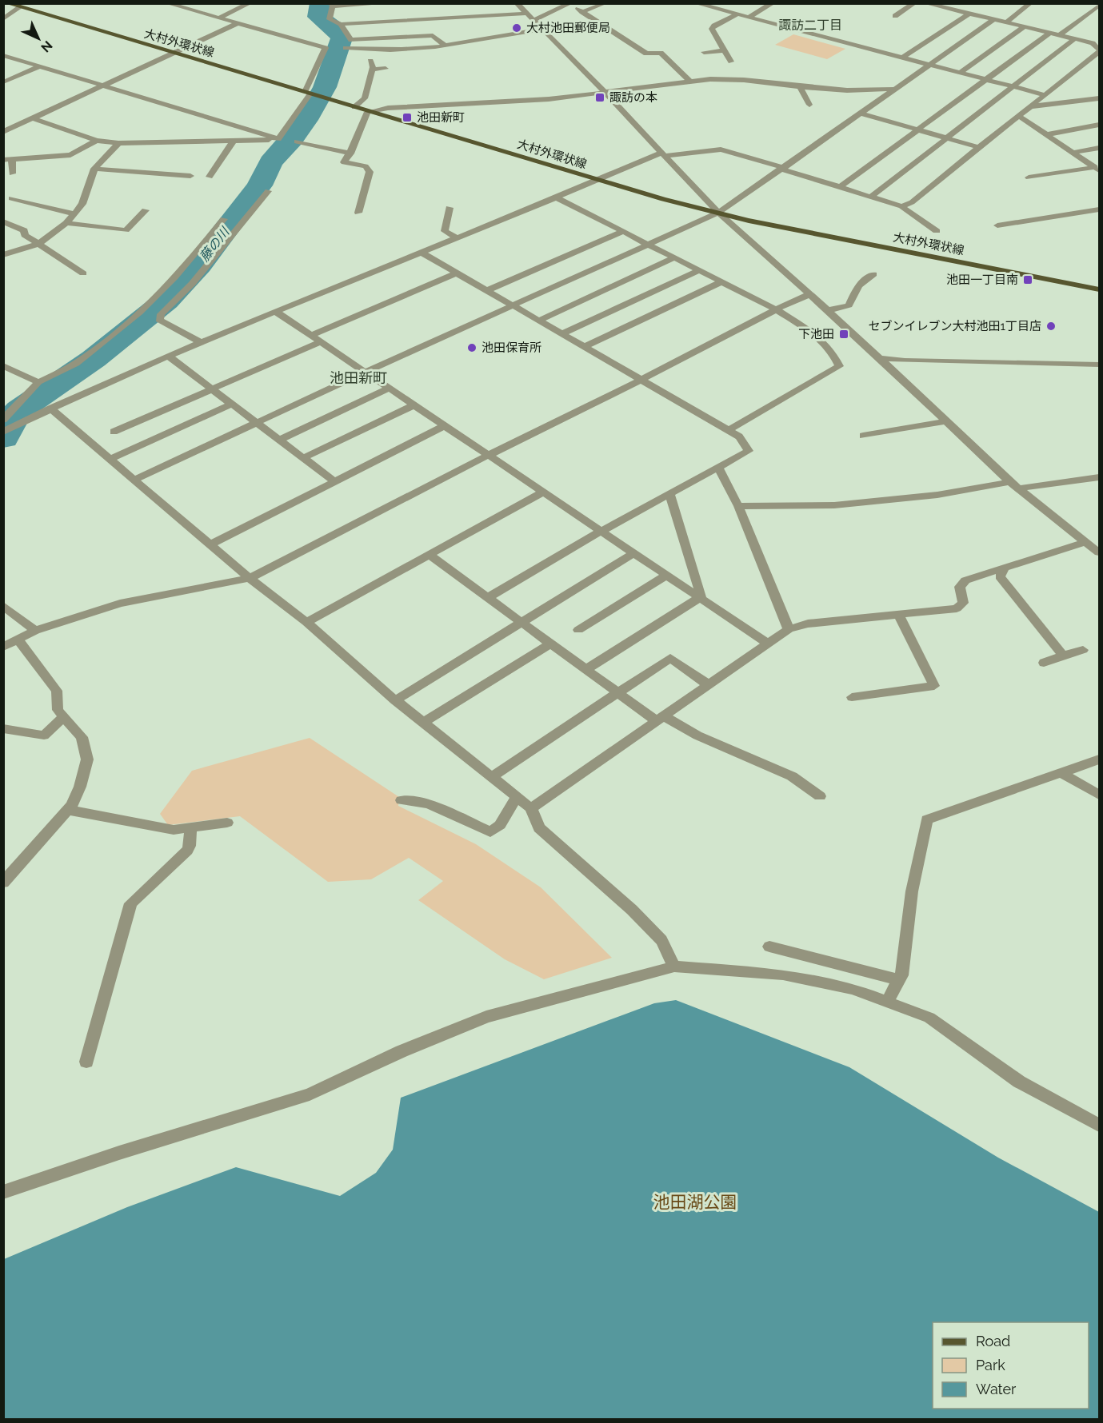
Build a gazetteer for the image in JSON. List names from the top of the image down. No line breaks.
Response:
{"streets":{"main road":["大村外環状線"]},"districts":["諏訪二丁目","池田新町"],"water":["藤の川"],"parks":["池田湖公園"],"places":{"other":["大村池田郵便局","セブンイレブン大村池田1丁目店","池田保育所"],"transit":["諏訪の本","池田新町","池田一丁目南","下池田"]},"legend":["Road","Park","Water"],"north":"bottom right"}
